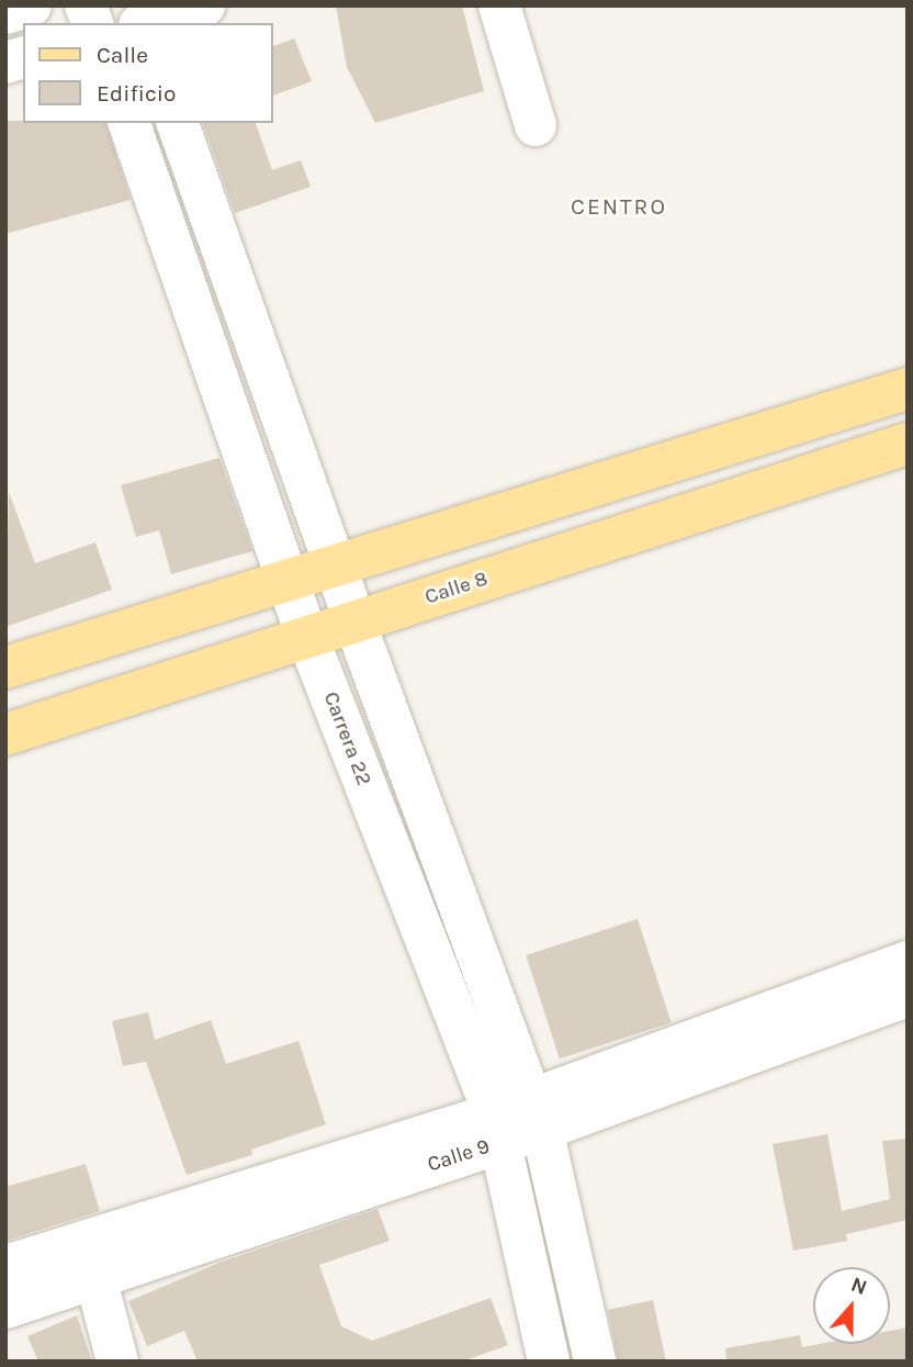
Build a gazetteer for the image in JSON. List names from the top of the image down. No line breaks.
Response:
{"streets":{"main road":["Calle 8"],"street":["Carrera 22","Calle 9"]},"crossings":[["Calle 8","Carrera 22"],["Carrera 22","Calle 9"]],"districts":["CENTRO"],"legend":["Calle","Edificio"],"north":"top"}
